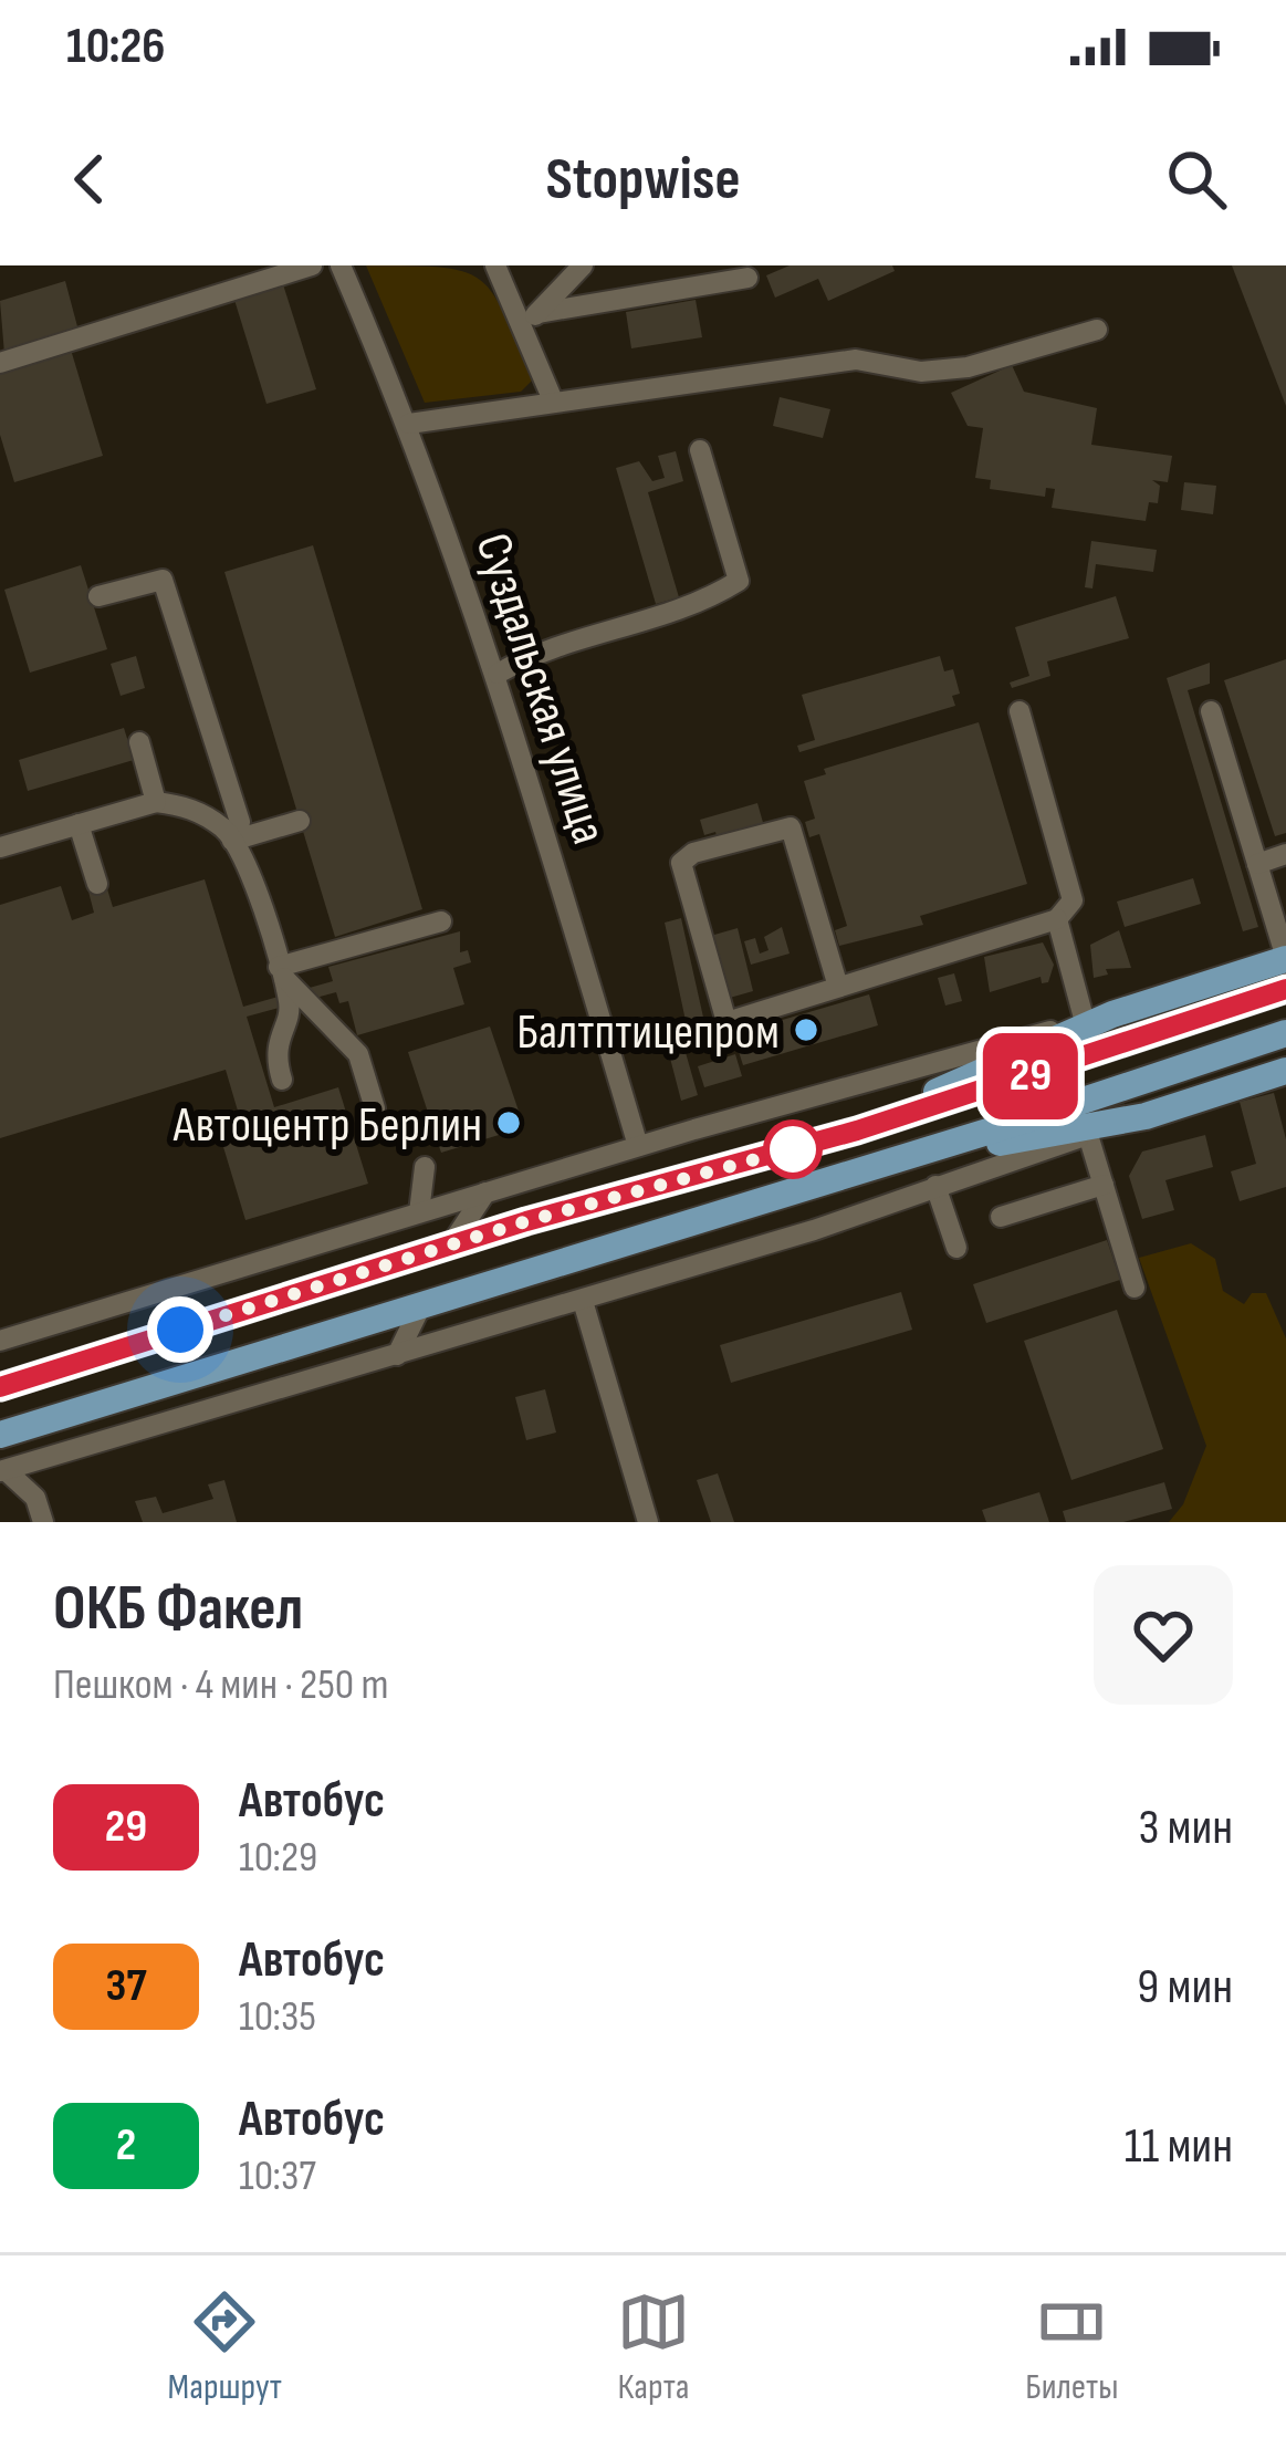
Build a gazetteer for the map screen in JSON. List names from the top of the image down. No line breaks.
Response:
{"streets":{"street":["Суздальская улица"]},"places":["Балтптицепром","Автоцентр Берлин"],"lines":["bus line 29"],"page":{"status":"10:26","header":"Stopwise","on_map":"29","heading":["ОКБ Факел","Пешком · 4 мин · 250 m"],"list":[{"mark":"29","name":"Автобус","note":"10:29","value":"3 мин"},{"mark":"37","name":"Автобус","note":"10:35","value":"9 мин"},{"mark":"2","name":"Автобус","note":"10:37","value":"11 мин"}],"tabs":["Маршрут","Карта","Билеты"]}}
